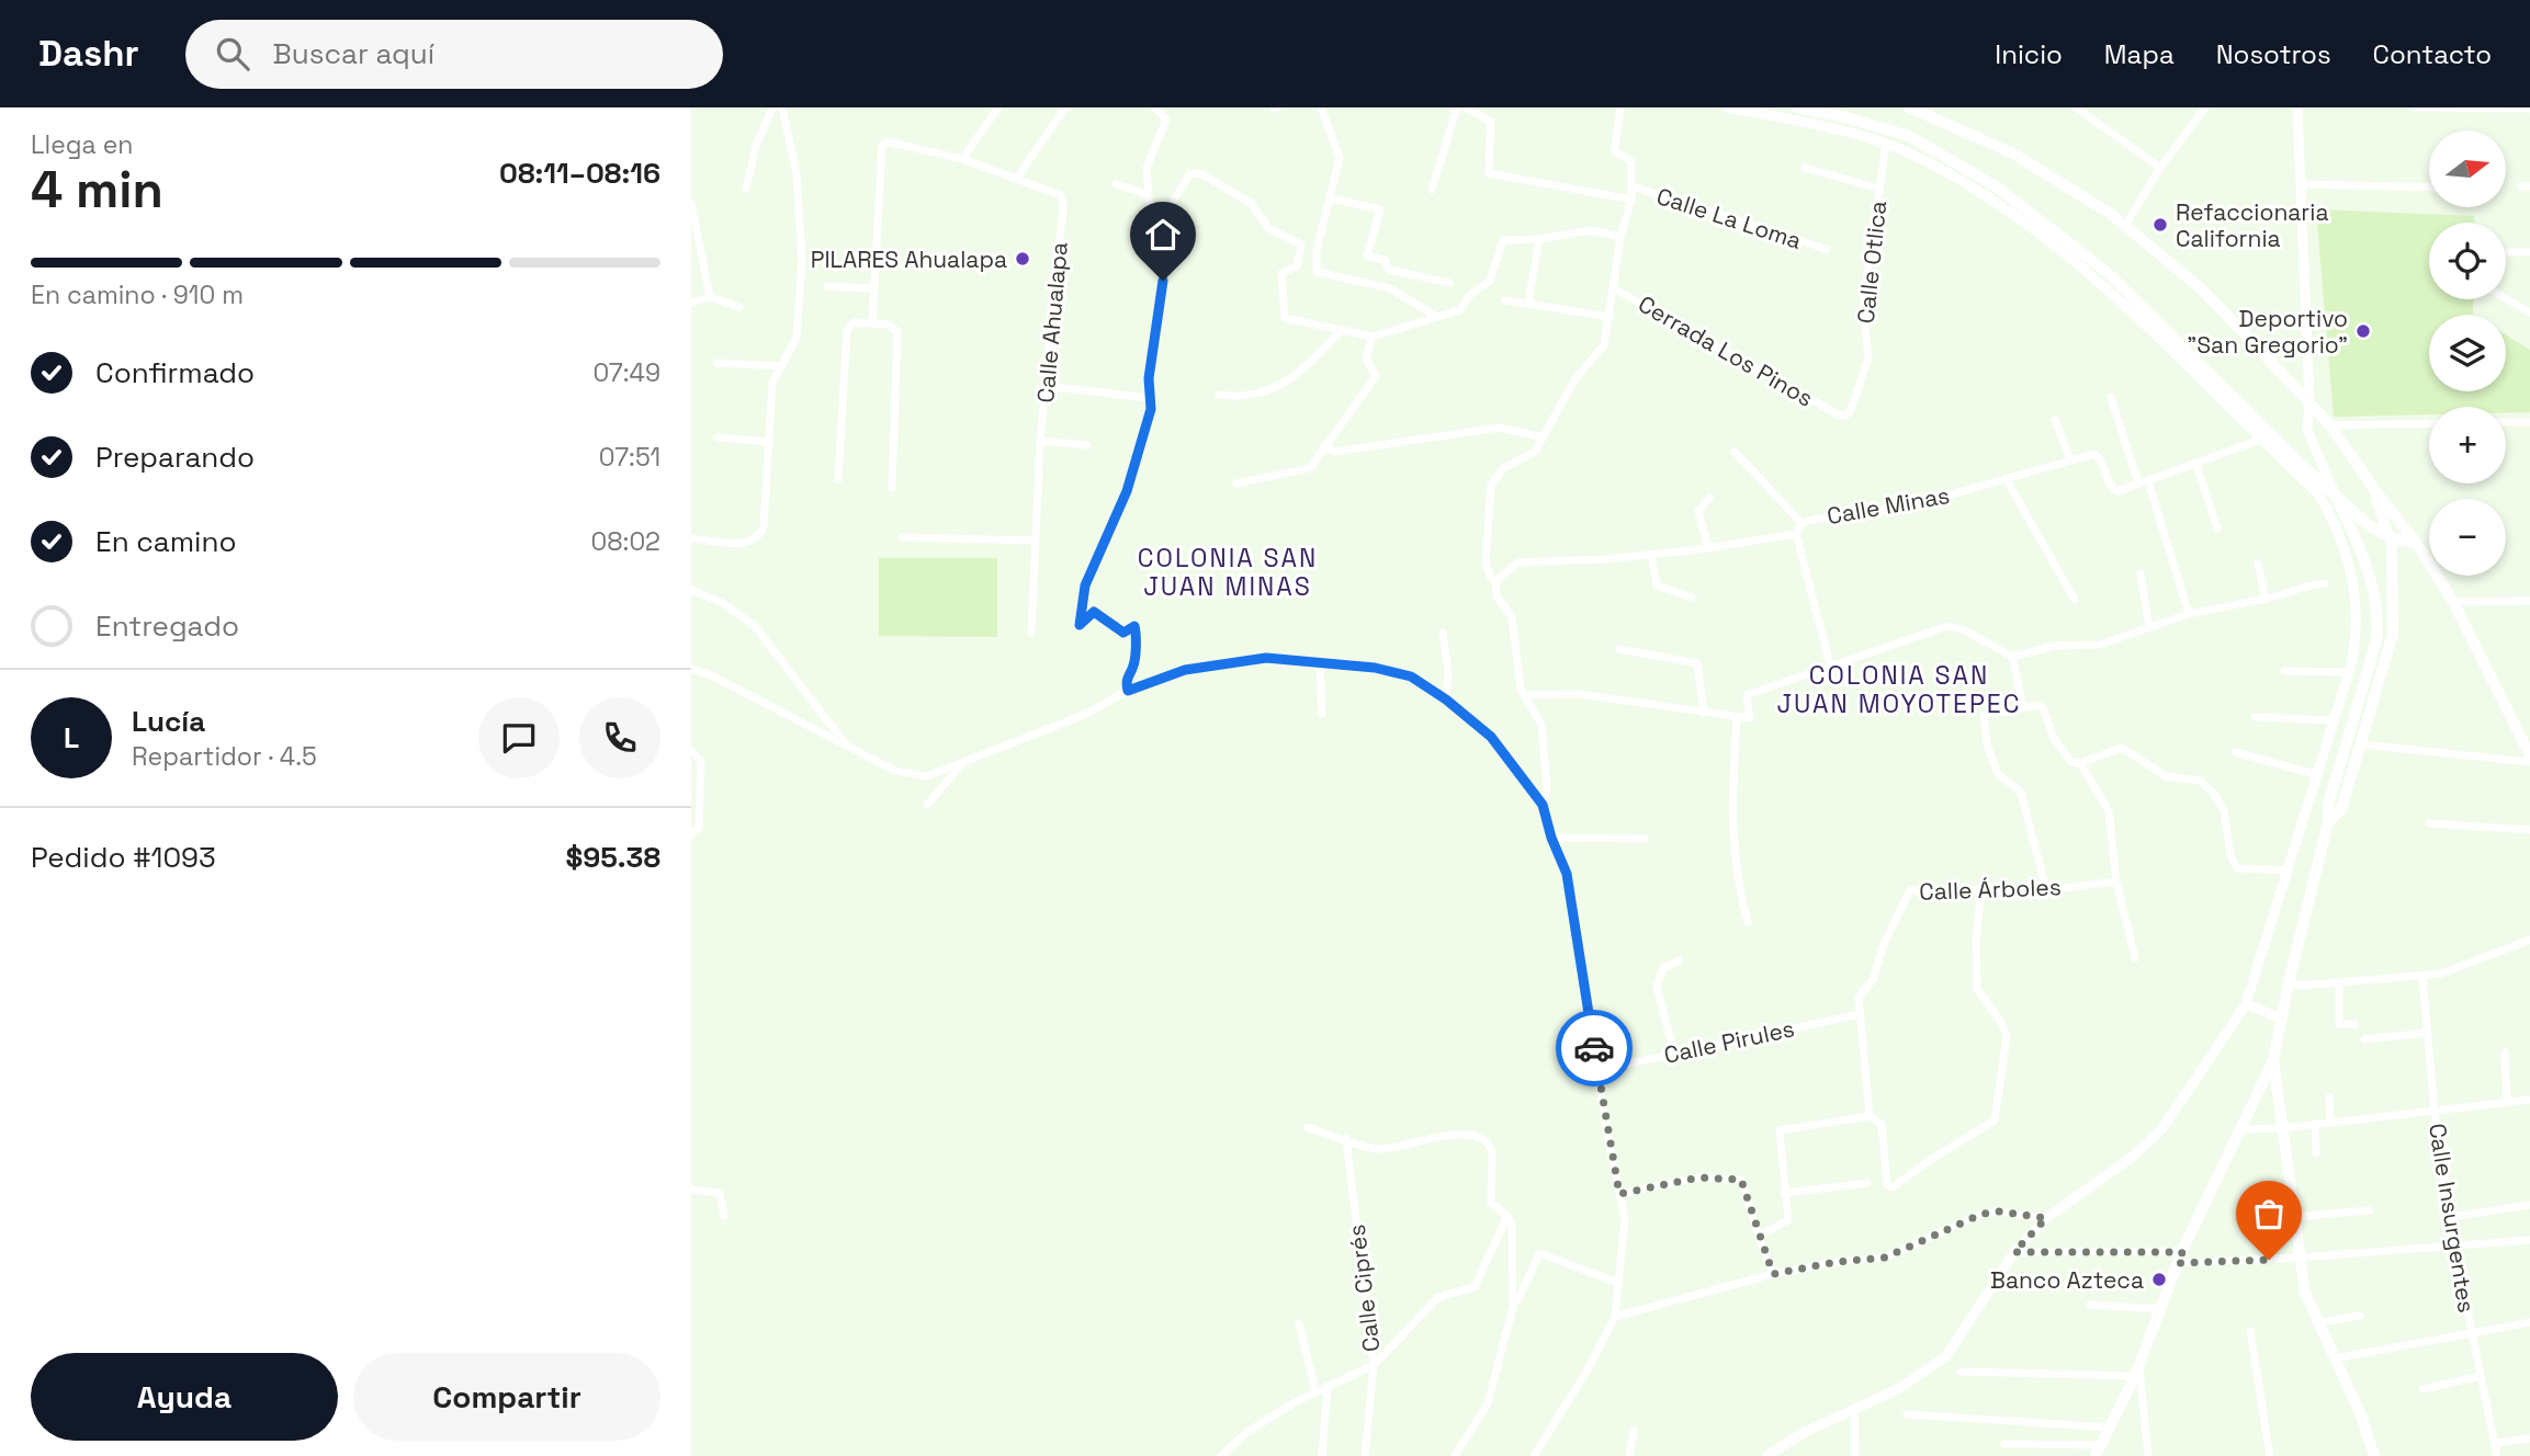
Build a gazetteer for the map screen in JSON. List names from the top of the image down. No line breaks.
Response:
{"streets":{"street":["Calle La Loma","Calle Otlica","Calle Ahualapa","Cerrada Los Pinos","Calle Minas","Calle Árboles","Calle Pirules","Calle Insurgentes","Calle Ciprés"]},"crossings":[["Calle La Loma","Cerrada Los Pinos"],["Calle La Loma","Calle Minas"],["Calle Otlica","Cerrada Los Pinos"],["Calle Árboles","Calle Pirules"]],"districts":["COLONIA SAN JUAN MINAS","COLONIA SAN JUAN MOYOTEPEC"],"places":["Refaccionaria California","PILARES Ahualapa","Deportivo \"San Gregorio\"","Banco Azteca"],"north":"right","page":{"header":"Dashr","search":"Buscar aquí","nav":["Inicio","Mapa","Nosotros","Contacto"],"heading":["4 min","Llega en","08:11–08:16"],"panel":["Lucía","Repartidor · 4.5","Pedido #1093","$95.38"],"map_buttons":["+","−"],"bar":"En camino · 910 m","list":[["Confirmado","07:49"],["Preparando","07:51"],["En camino","08:02"],"Entregado"],"round":"L","buttons":["Ayuda","Compartir"]}}
